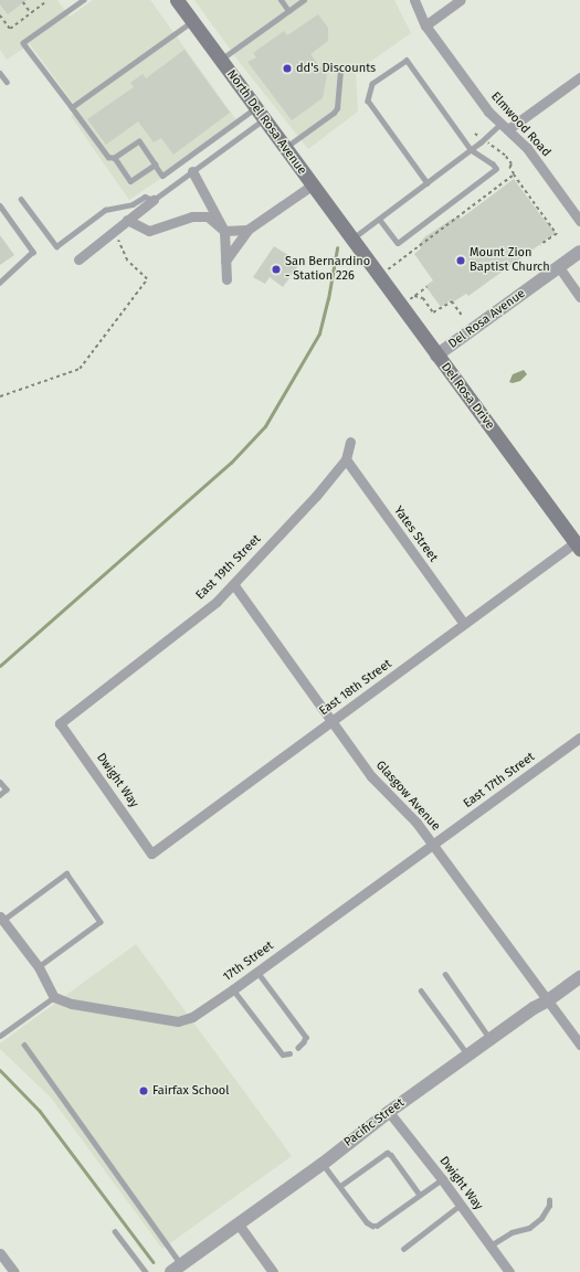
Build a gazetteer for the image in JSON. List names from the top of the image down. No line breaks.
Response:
{"streets":{"main road":["North Del Rosa Avenue","Del Rosa Drive"],"street":["Elmwood Road","Del Rosa Avenue","Yates Street","East 19th Street","East 18th Street","Dwight Way","East 17th Street","Glasgow Avenue","17th Street","Pacific Street"]},"crossings":[["North Del Rosa Avenue","Del Rosa Drive"],["Del Rosa Avenue","Del Rosa Drive"],["Del Rosa Drive","East 18th Street"],["Yates Street","East 19th Street"],["Yates Street","East 18th Street"],["East 19th Street","Dwight Way"],["East 19th Street","Glasgow Avenue"],["East 18th Street","Dwight Way"],["East 18th Street","Glasgow Avenue"],["Dwight Way","Pacific Street"],["East 17th Street","Glasgow Avenue"],["East 17th Street","17th Street"],["Glasgow Avenue","17th Street"],["Glasgow Avenue","Pacific Street"]],"places":["dd's Discounts","Mount Zion Baptist Church","San Bernardino - Station 226","Fairfax School"]}
